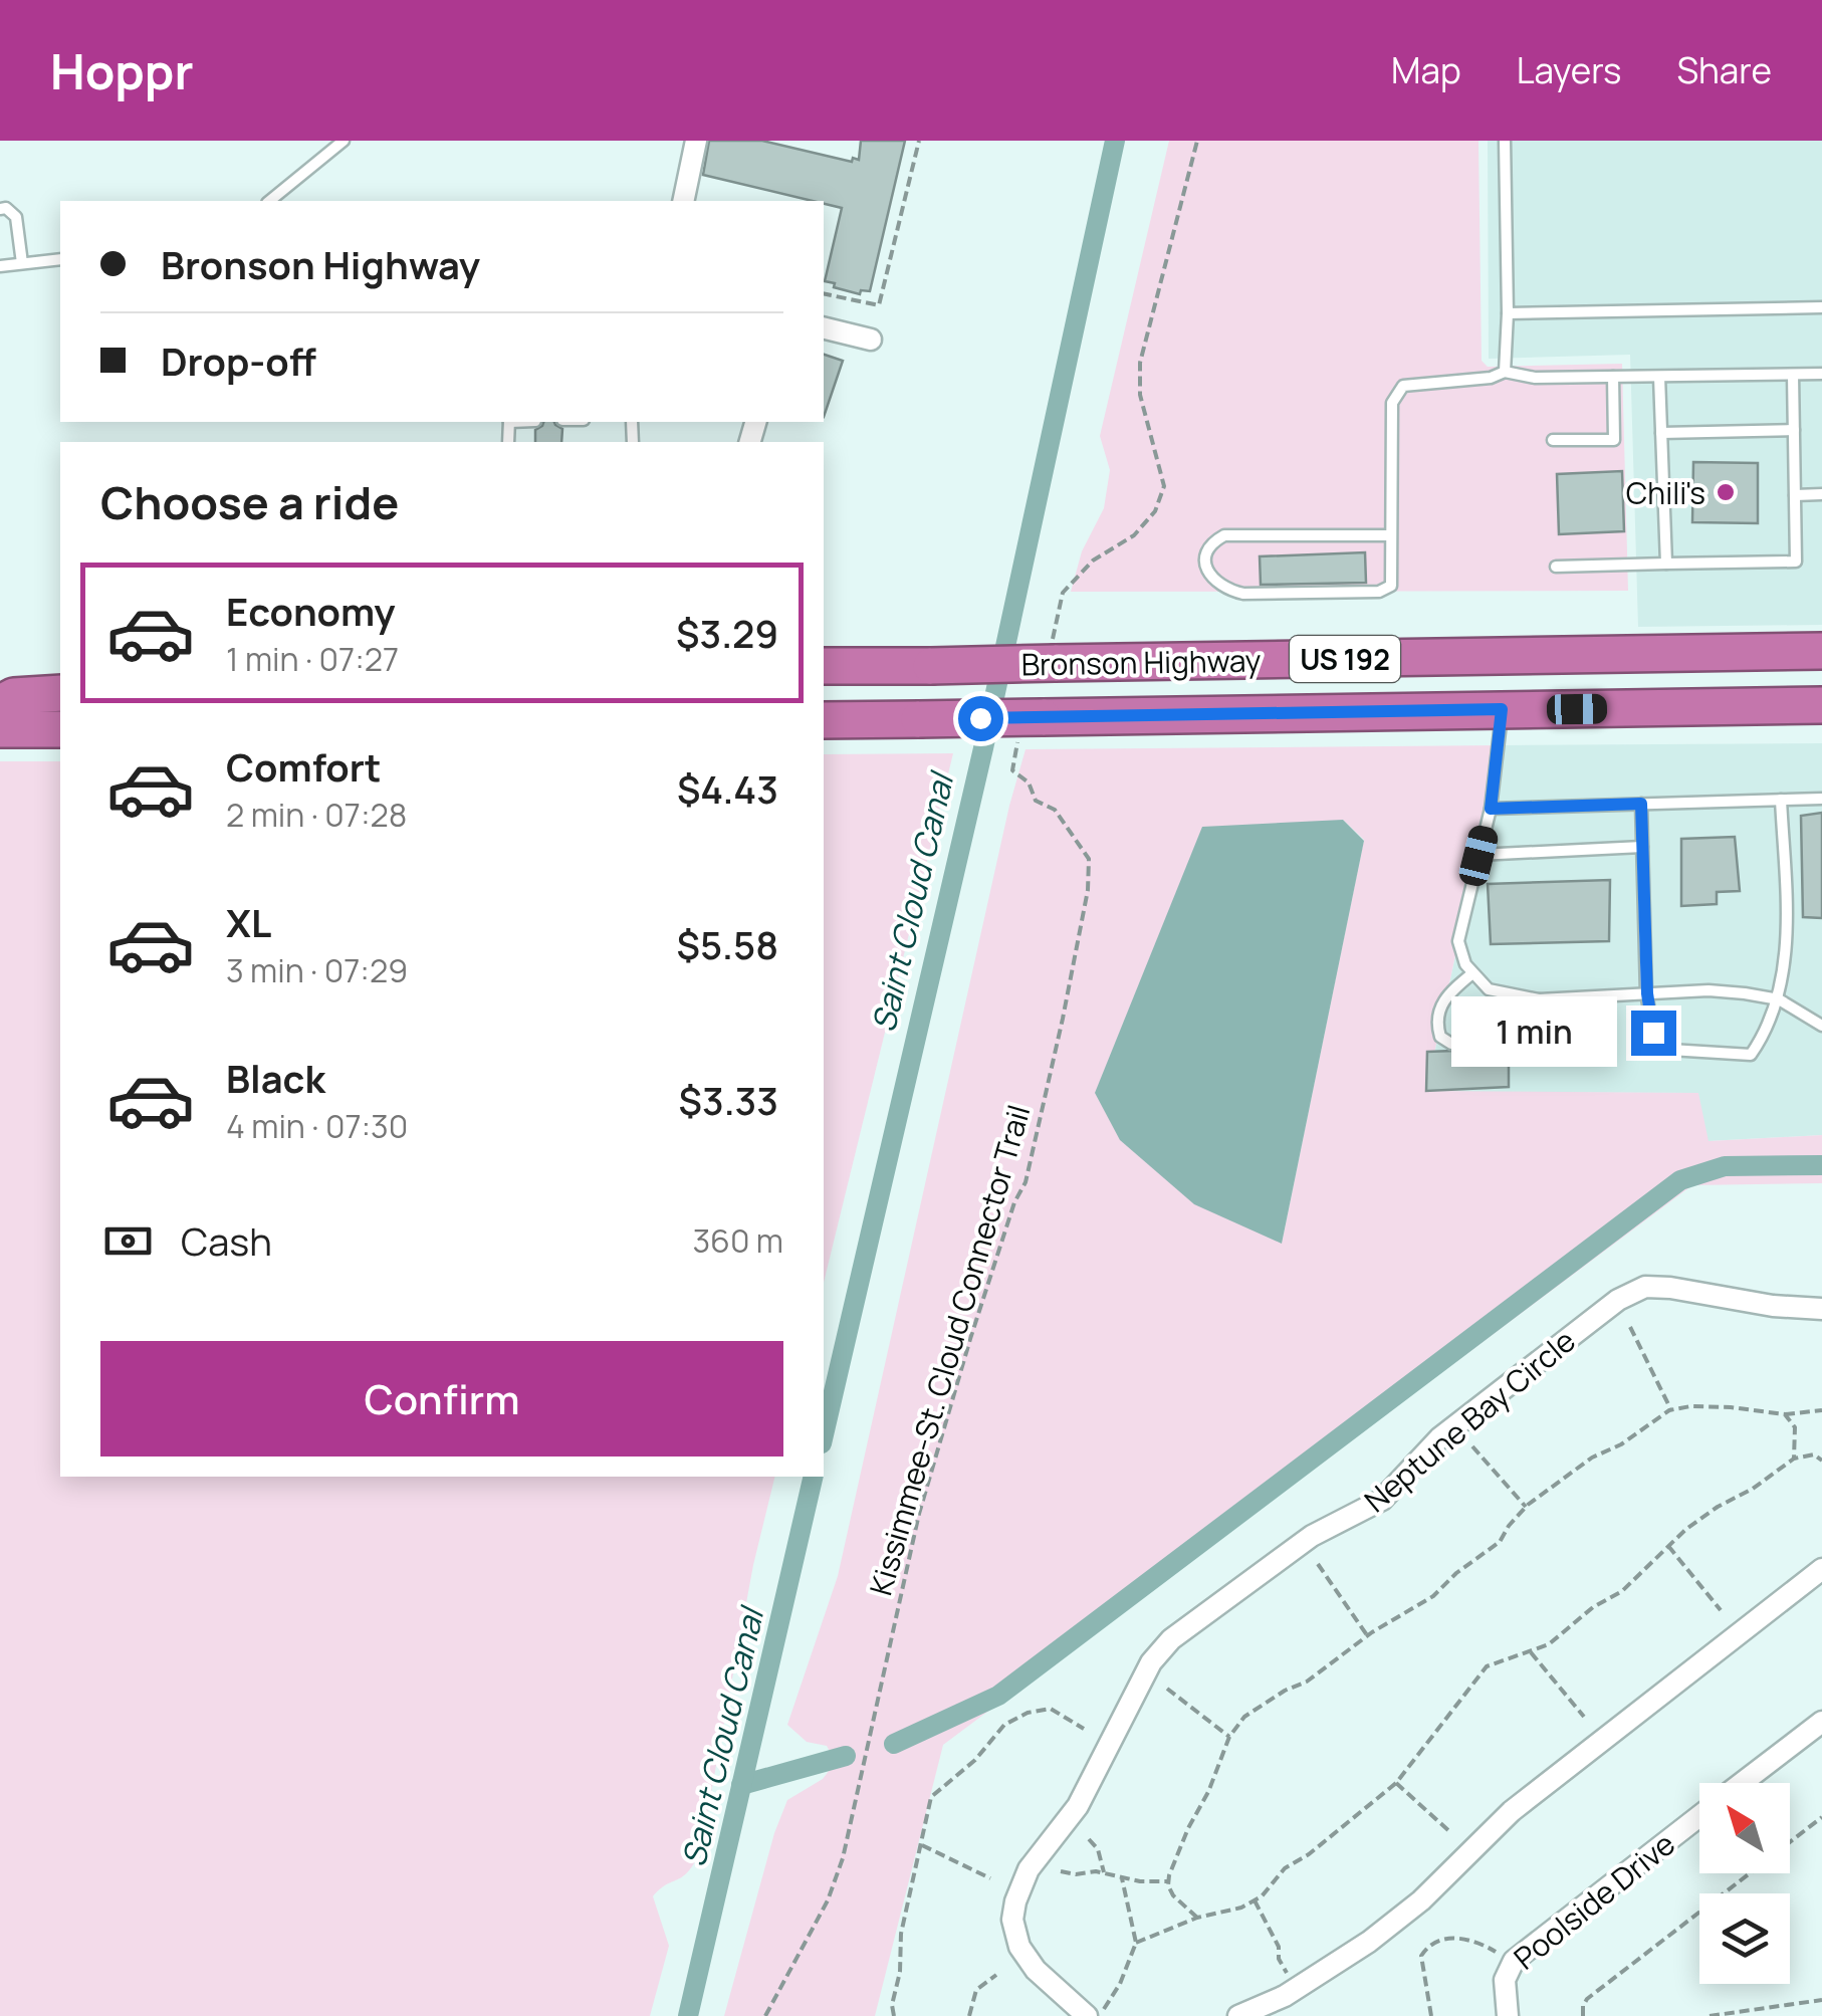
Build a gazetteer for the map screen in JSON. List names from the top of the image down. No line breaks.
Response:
{"streets":{"highway":["US 192","Bronson Highway"],"street":["Neptune Bay Circle","Poolside Drive"],"path":["Kissimmee-St. Cloud Connector Trail"]},"water":["Saint Cloud Canal"],"places":["Chili's"],"north":"top left","page":{"header":"Hoppr","nav":["Map","Layers","Share"],"banner":["Bronson Highway","Drop-off"],"heading":"Choose a ride","list":[{"name":"Economy","note":"1 min · 07:27","value":"$3.29"},{"name":"Comfort","note":"2 min · 07:28","value":"$4.43"},{"name":"XL","note":"3 min · 07:29","value":"$5.58"},{"name":"Black","note":"4 min · 07:30","value":"$3.33"}],"bubble":"1 min","pay":["Cash","360 m"],"buttons":"Confirm"}}
